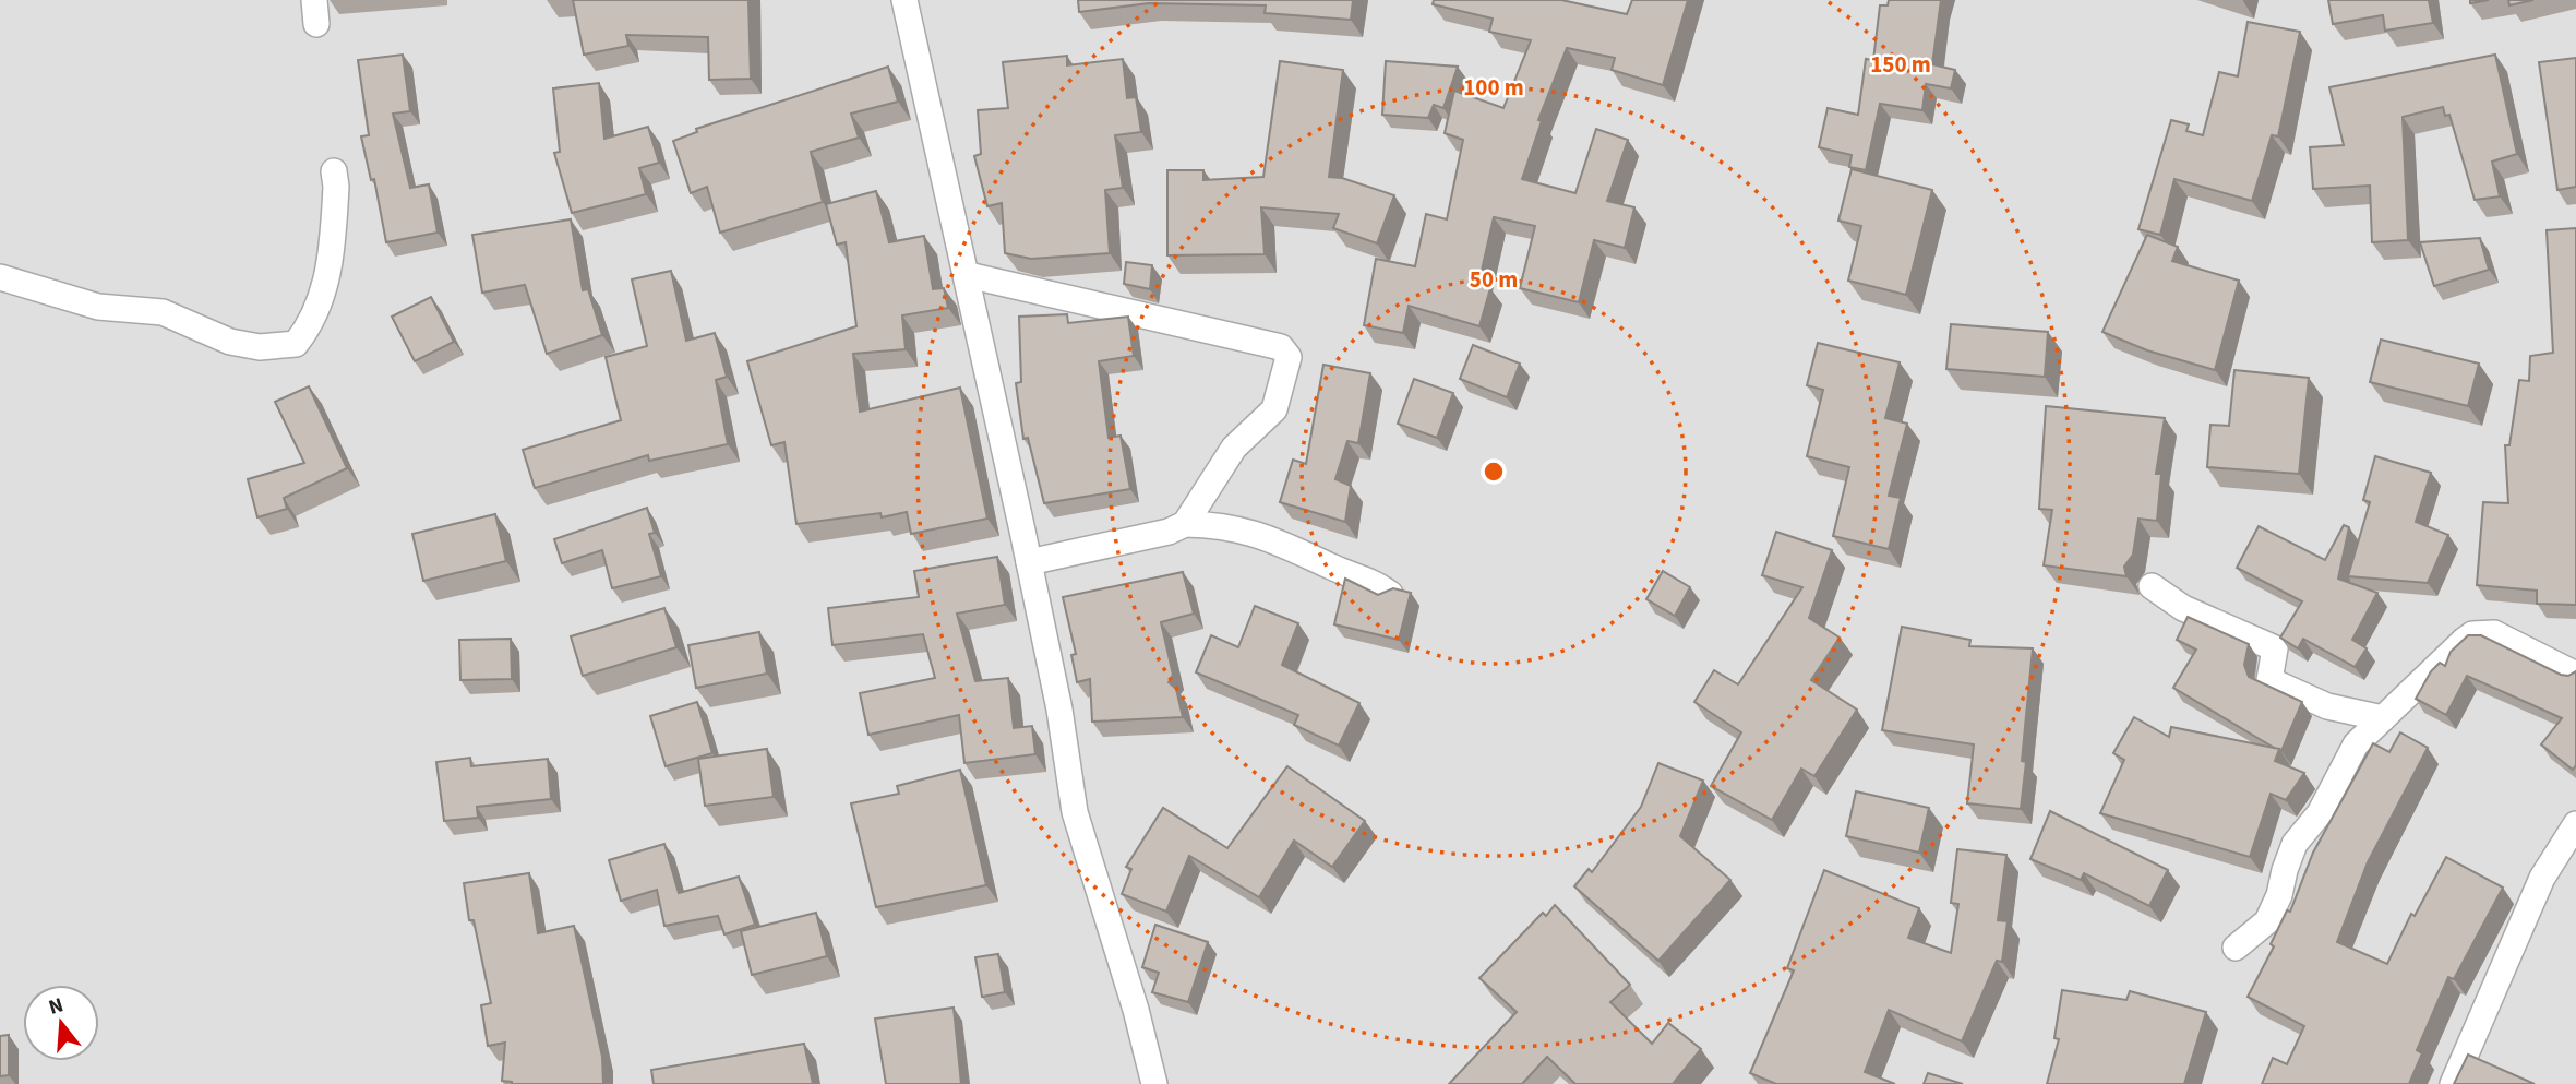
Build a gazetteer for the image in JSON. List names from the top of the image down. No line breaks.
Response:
{"north":"top","rings":["150 m","100 m","50 m"]}
